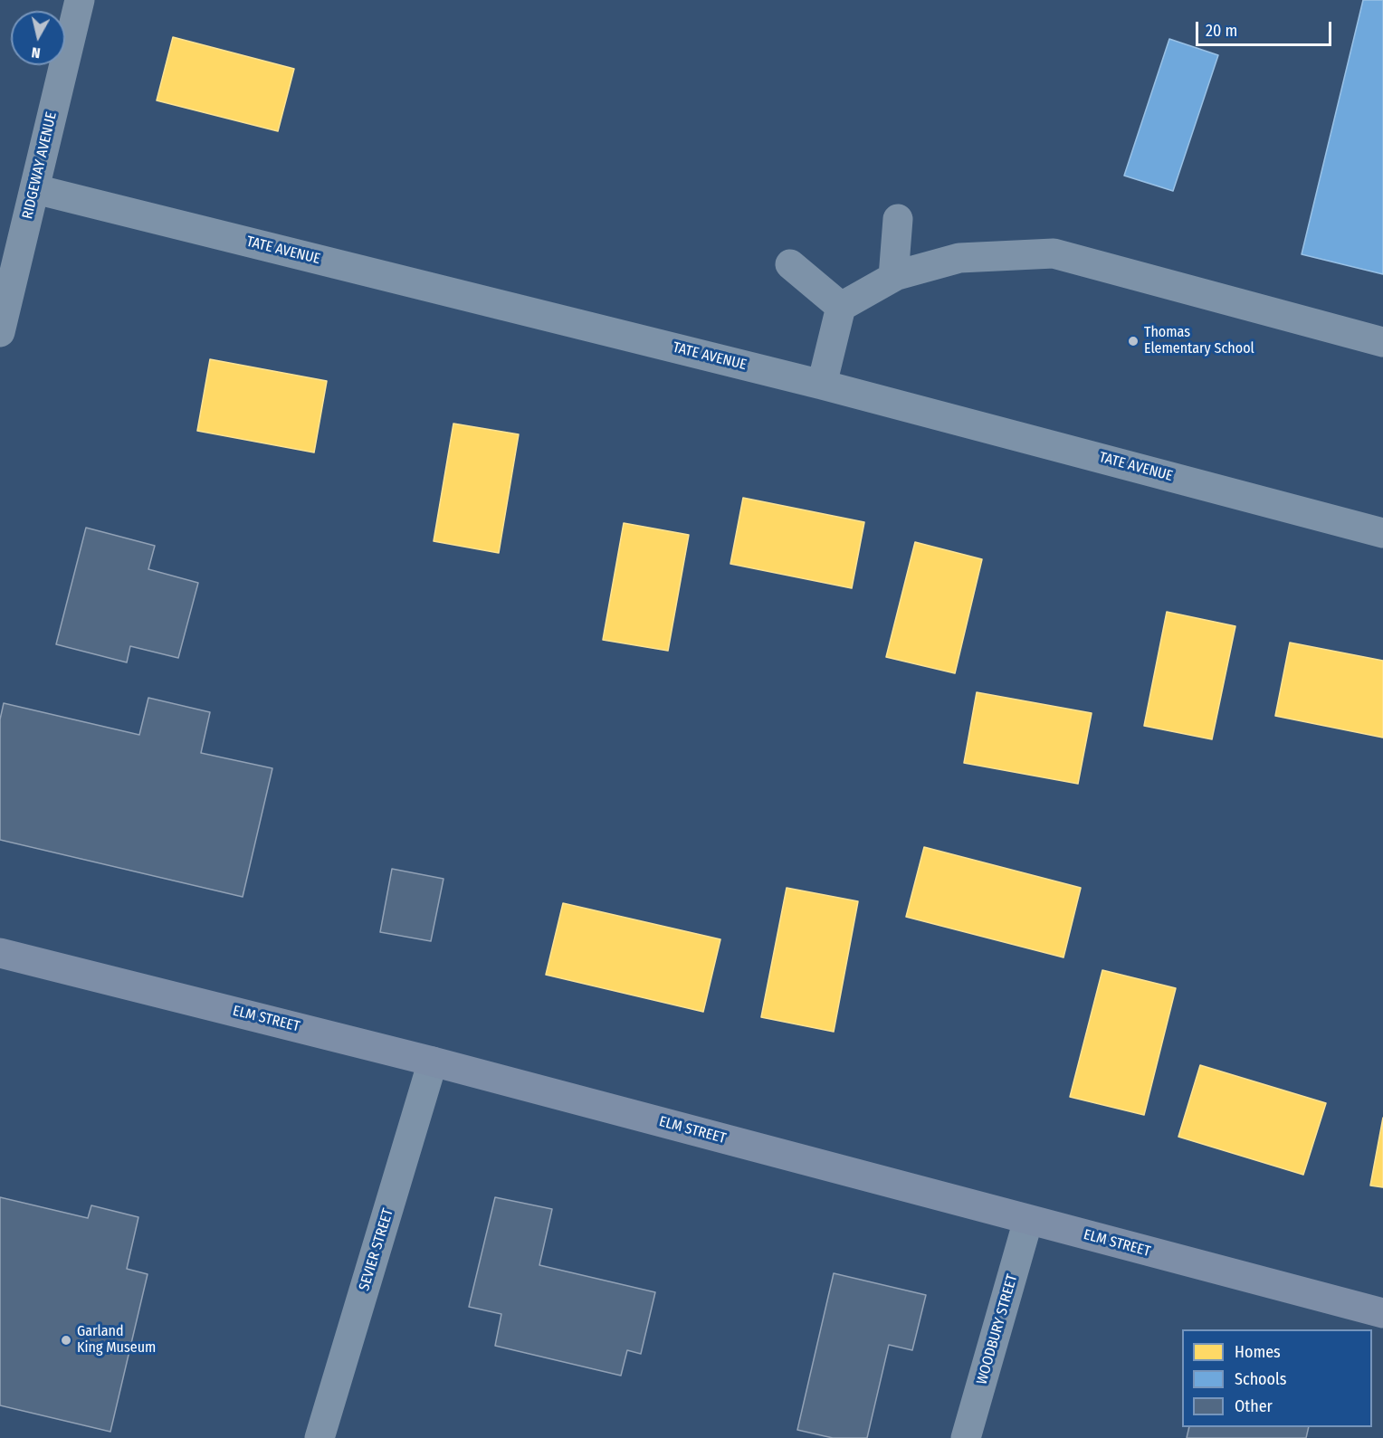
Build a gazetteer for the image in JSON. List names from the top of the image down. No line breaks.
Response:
{"streets":{"main road":["ELM STREET"],"street":["RIDGEWAY AVENUE","TATE AVENUE","SEVIER STREET","WOODBURY STREET"]},"crossings":[["RIDGEWAY AVENUE","TATE AVENUE"],["ELM STREET","SEVIER STREET"],["ELM STREET","WOODBURY STREET"]],"places":["Thomas Elementary School","Garland King Museum"],"legend":["Homes","Schools","Other"],"scale_bar":"20 m","north":"bottom"}
